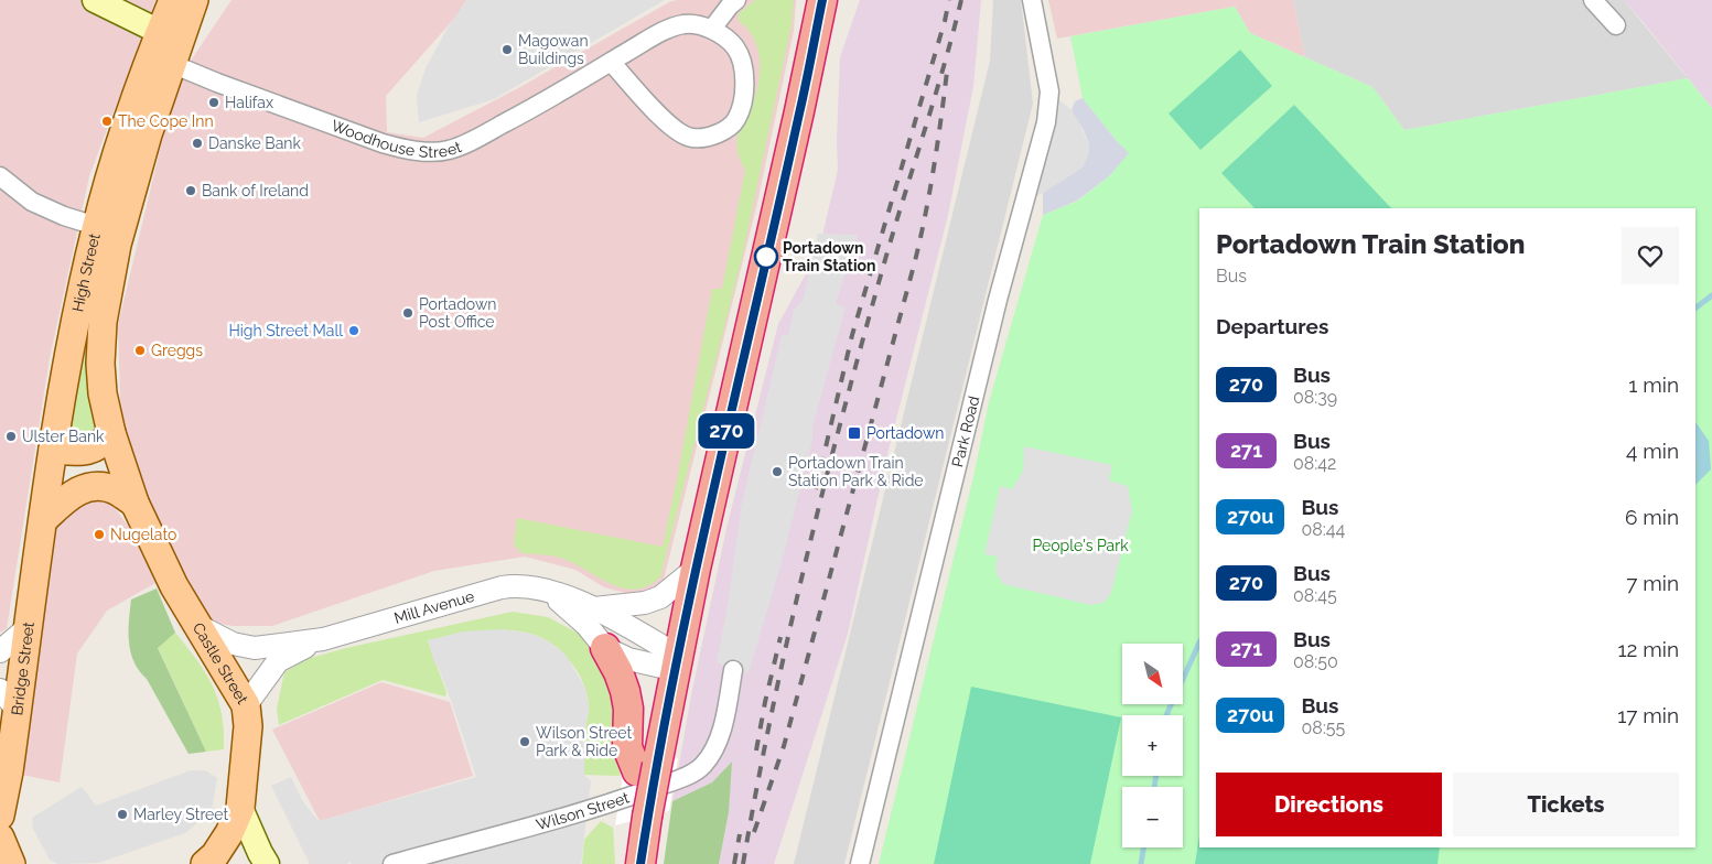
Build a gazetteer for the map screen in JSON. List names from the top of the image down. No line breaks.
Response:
{"streets":{"main road":["High Street","Castle Street","Bridge Street"],"street":["Woodhouse Street","Park Road","Mill Avenue","Wilson Street"]},"crossings":[["Woodhouse Street","High Street"],["High Street","Castle Street"],["High Street","Bridge Street"],["Mill Avenue","Castle Street"]],"parks":["People's Park"],"places":{"other":["Magowan Buildings","Halifax","The Cope Inn","Danske Bank","Bank of Ireland","Portadown Train Station","Portadown Post Office","High Street Mall","Greggs","Ulster Bank","Portadown Train Station Park & Ride","Nugelato","Wilson Street Park & Ride","Marley Street"],"transit":["Portadown"]},"lines":["bus line 270"],"north":"bottom right","page":{"on_map":"270","heading":[["Portadown Train Station","Bus"],"Departures"],"list":[{"mark":"270","name":"Bus","note":"08:39","value":"1 min"},{"mark":"271","name":"Bus","note":"08:42","value":"4 min"},{"mark":"270u","name":"Bus","note":"08:44","value":"6 min"},{"mark":"270","name":"Bus","note":"08:45","value":"7 min"},{"mark":"271","name":"Bus","note":"08:50","value":"12 min"},{"mark":"270u","name":"Bus","note":"08:55","value":"17 min"}],"map_buttons":["+","−"],"buttons":["Directions","Tickets"]}}
